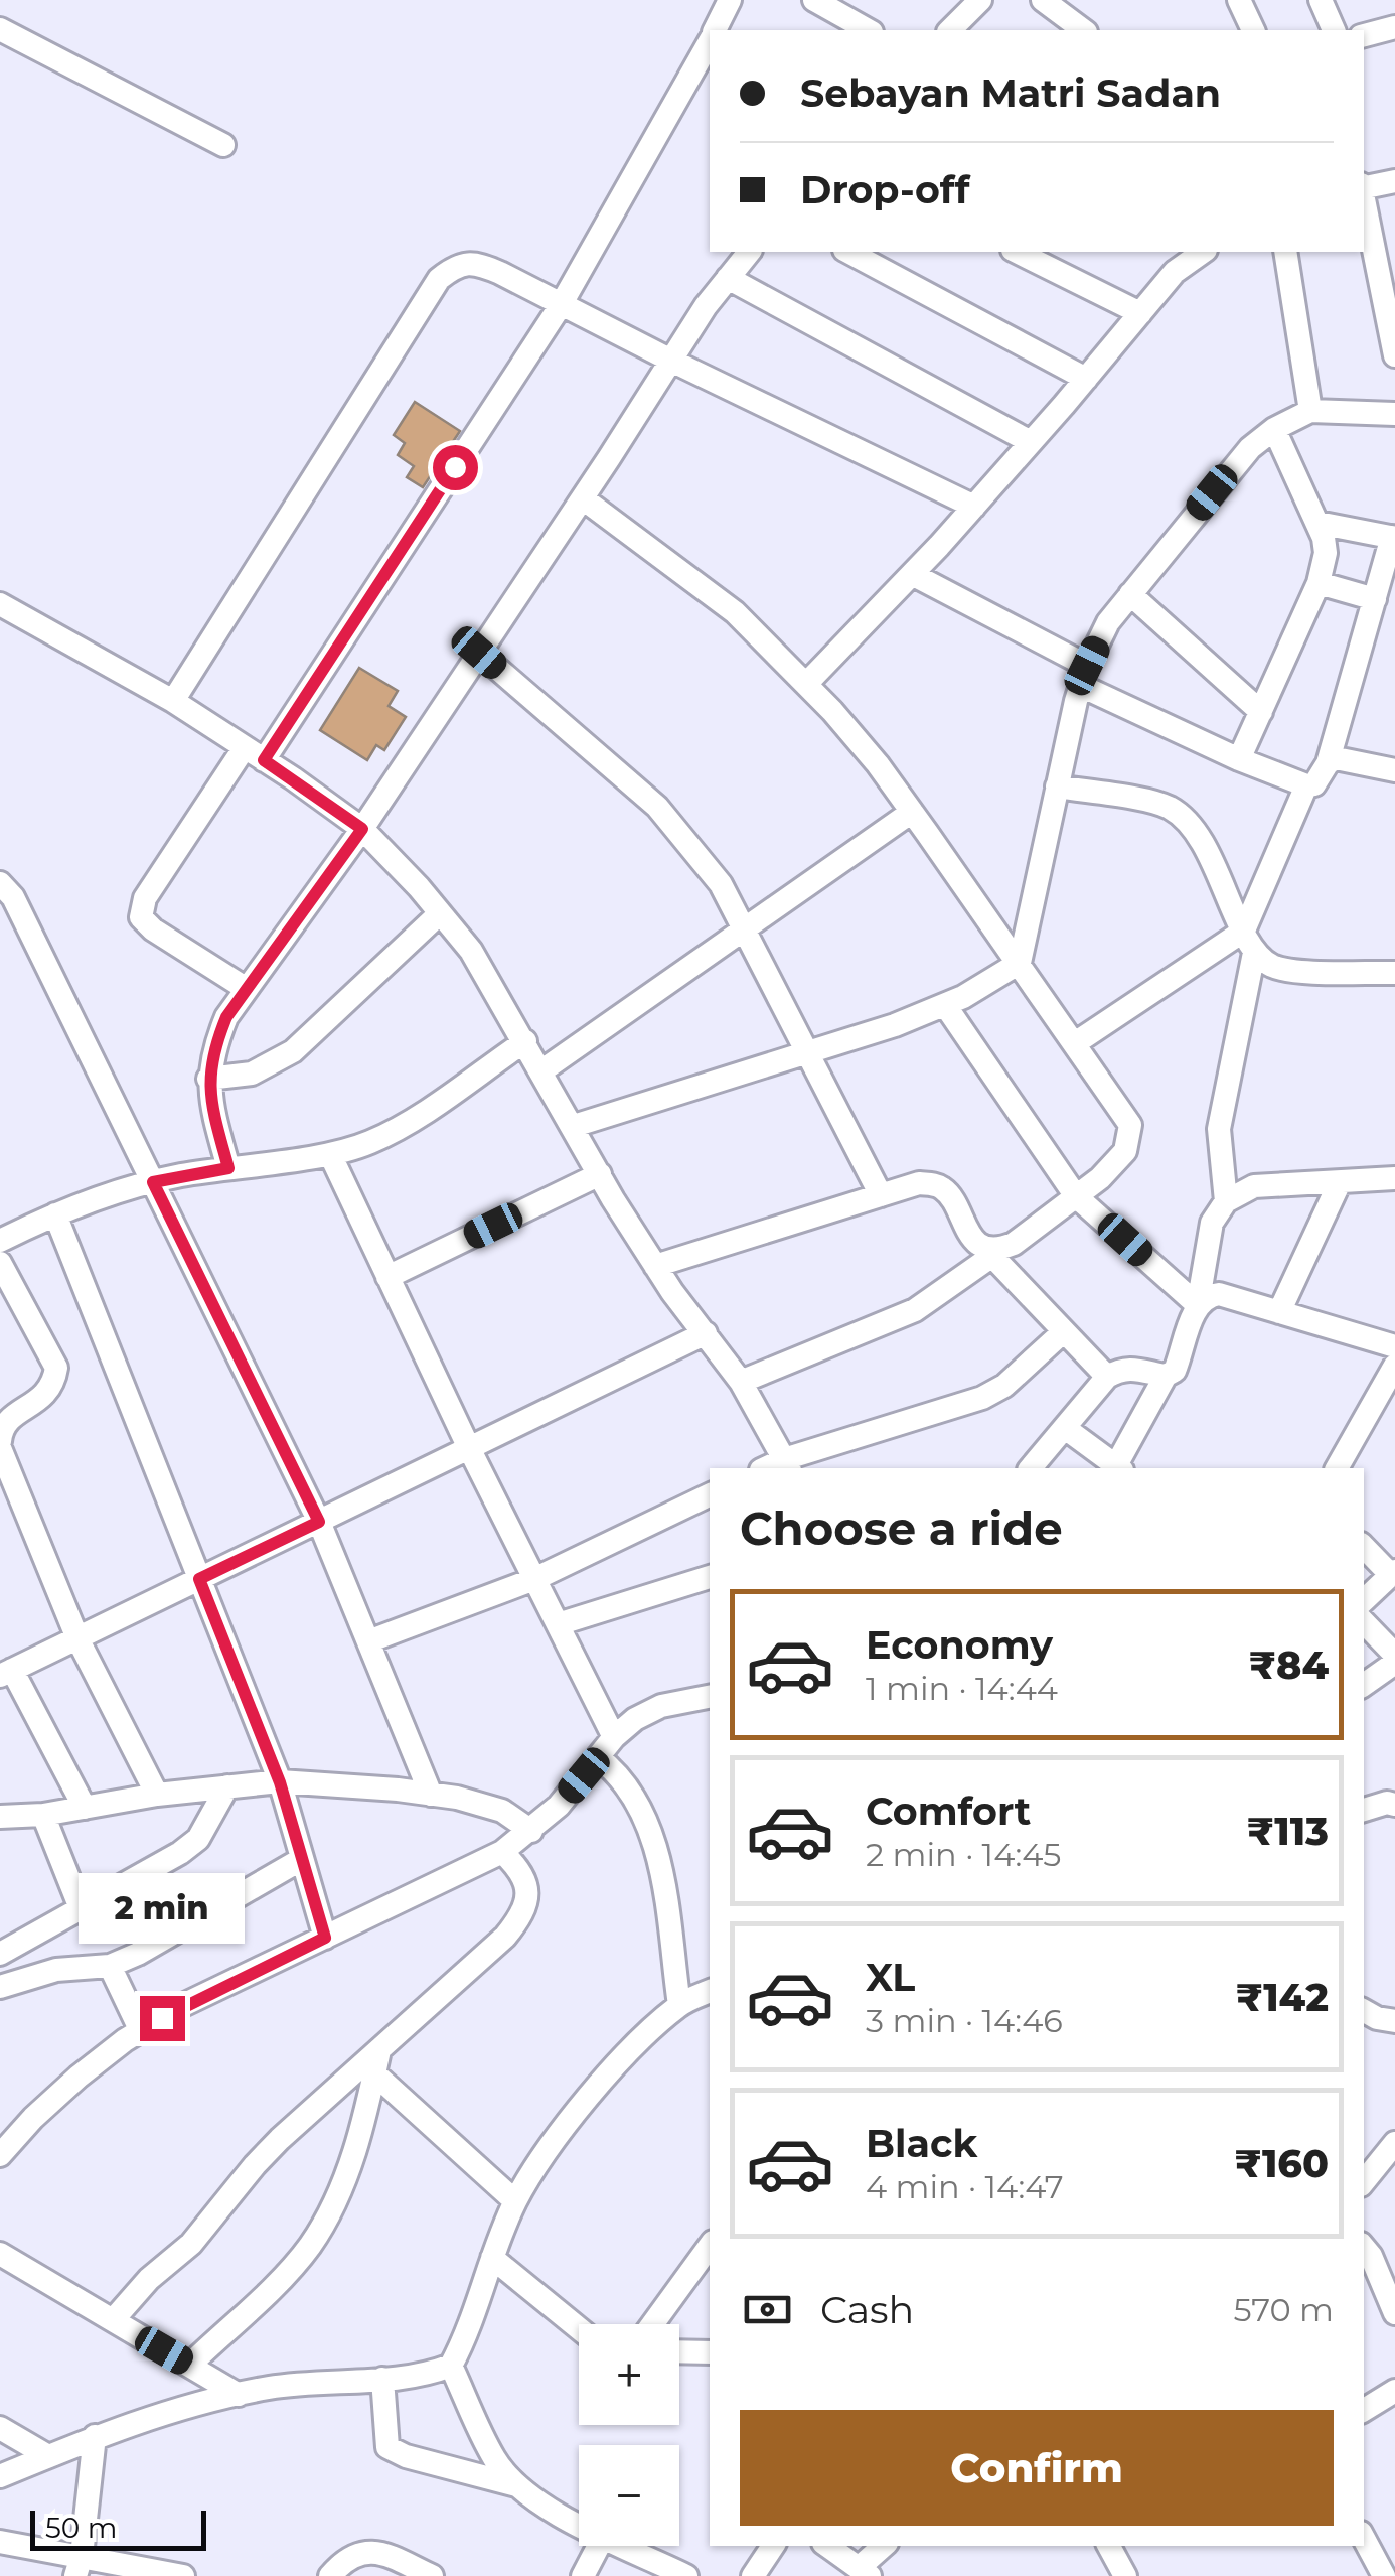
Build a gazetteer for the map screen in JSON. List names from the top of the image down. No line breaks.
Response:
{"scale_bar":"50 m","page":{"banner":["Sebayan Matri Sadan","Drop-off"],"heading":"Choose a ride","list":[{"name":"Economy","note":"1 min · 14:44","value":"₹84"},{"name":"Comfort","note":"2 min · 14:45","value":"₹113"},{"name":"XL","note":"3 min · 14:46","value":"₹142"},{"name":"Black","note":"4 min · 14:47","value":"₹160"}],"bubble":"2 min","pay":["Cash","570 m"],"map_buttons":["+","−"],"buttons":"Confirm","scale":"50 m"}}
